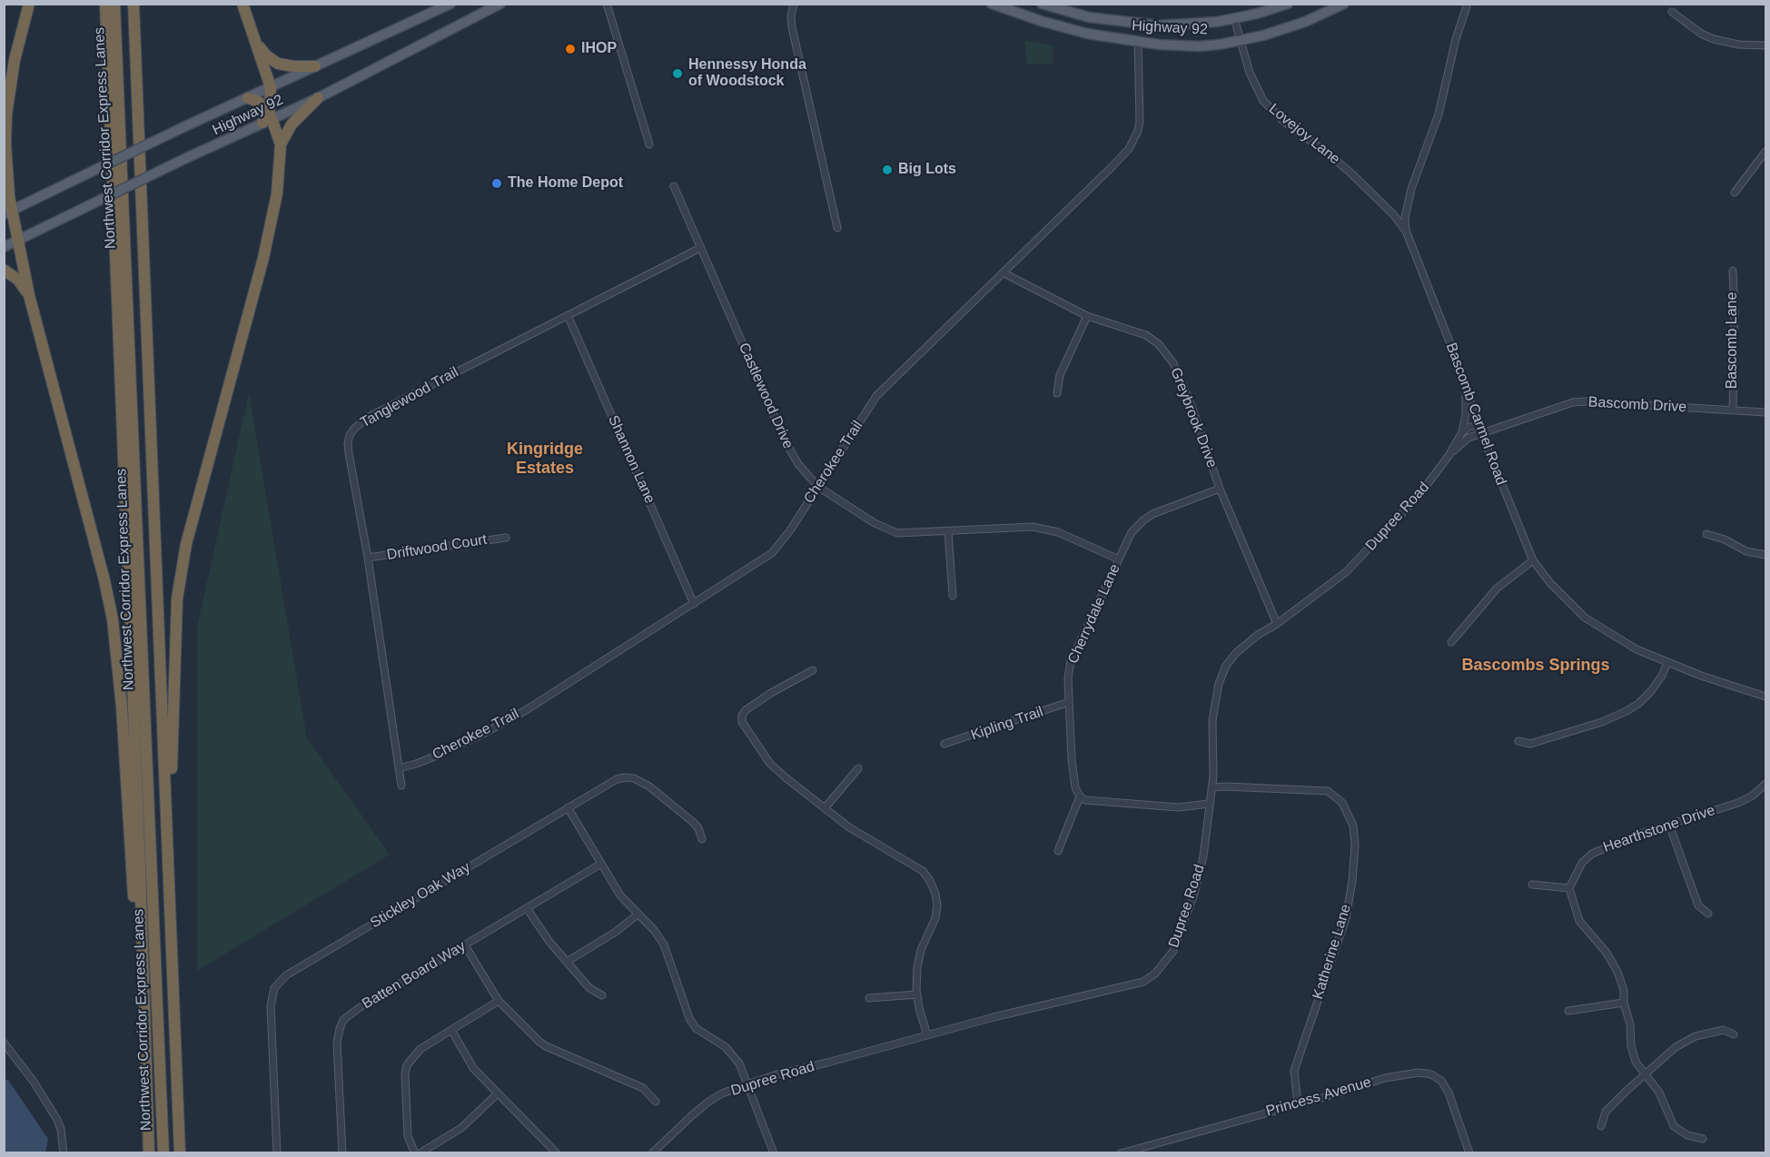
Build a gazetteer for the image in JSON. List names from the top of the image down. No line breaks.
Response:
{"streets":{"highway":["Northwest Corridor Express Lanes"],"main road":["Highway 92"],"street":["Lovejoy Lane","Bascomb Lane","Castlewood Drive","Tanglewood Trail","Bascomb Drive","Bascomb Carmel Road","Greybrook Drive","Shannon Lane","Cherokee Trail","Dupree Road","Driftwood Court","Cherrydale Lane","Kipling Trail","Hearthstone Drive","Stickley Oak Way","Katherine Lane","Batten Board Way","Princess Avenue"]},"crossings":[["Highway 92","Lovejoy Lane"],["Highway 92","Cherokee Trail"],["Lovejoy Lane","Bascomb Carmel Road"],["Bascomb Lane","Bascomb Drive"],["Castlewood Drive","Tanglewood Trail"],["Castlewood Drive","Cherokee Trail"],["Castlewood Drive","Cherrydale Lane"],["Tanglewood Trail","Shannon Lane"],["Tanglewood Trail","Cherokee Trail"],["Tanglewood Trail","Driftwood Court"],["Bascomb Drive","Bascomb Carmel Road"],["Bascomb Drive","Dupree Road"],["Bascomb Carmel Road","Dupree Road"],["Greybrook Drive","Cherokee Trail"],["Greybrook Drive","Dupree Road"],["Greybrook Drive","Cherrydale Lane"],["Shannon Lane","Cherokee Trail"],["Dupree Road","Katherine Lane"],["Cherrydale Lane","Kipling Trail"],["Katherine Lane","Princess Avenue"]],"districts":["Kingridge Estates","Bascombs Springs"],"places":["IHOP","Hennessy Honda of Woodstock","Big Lots","The Home Depot"]}
